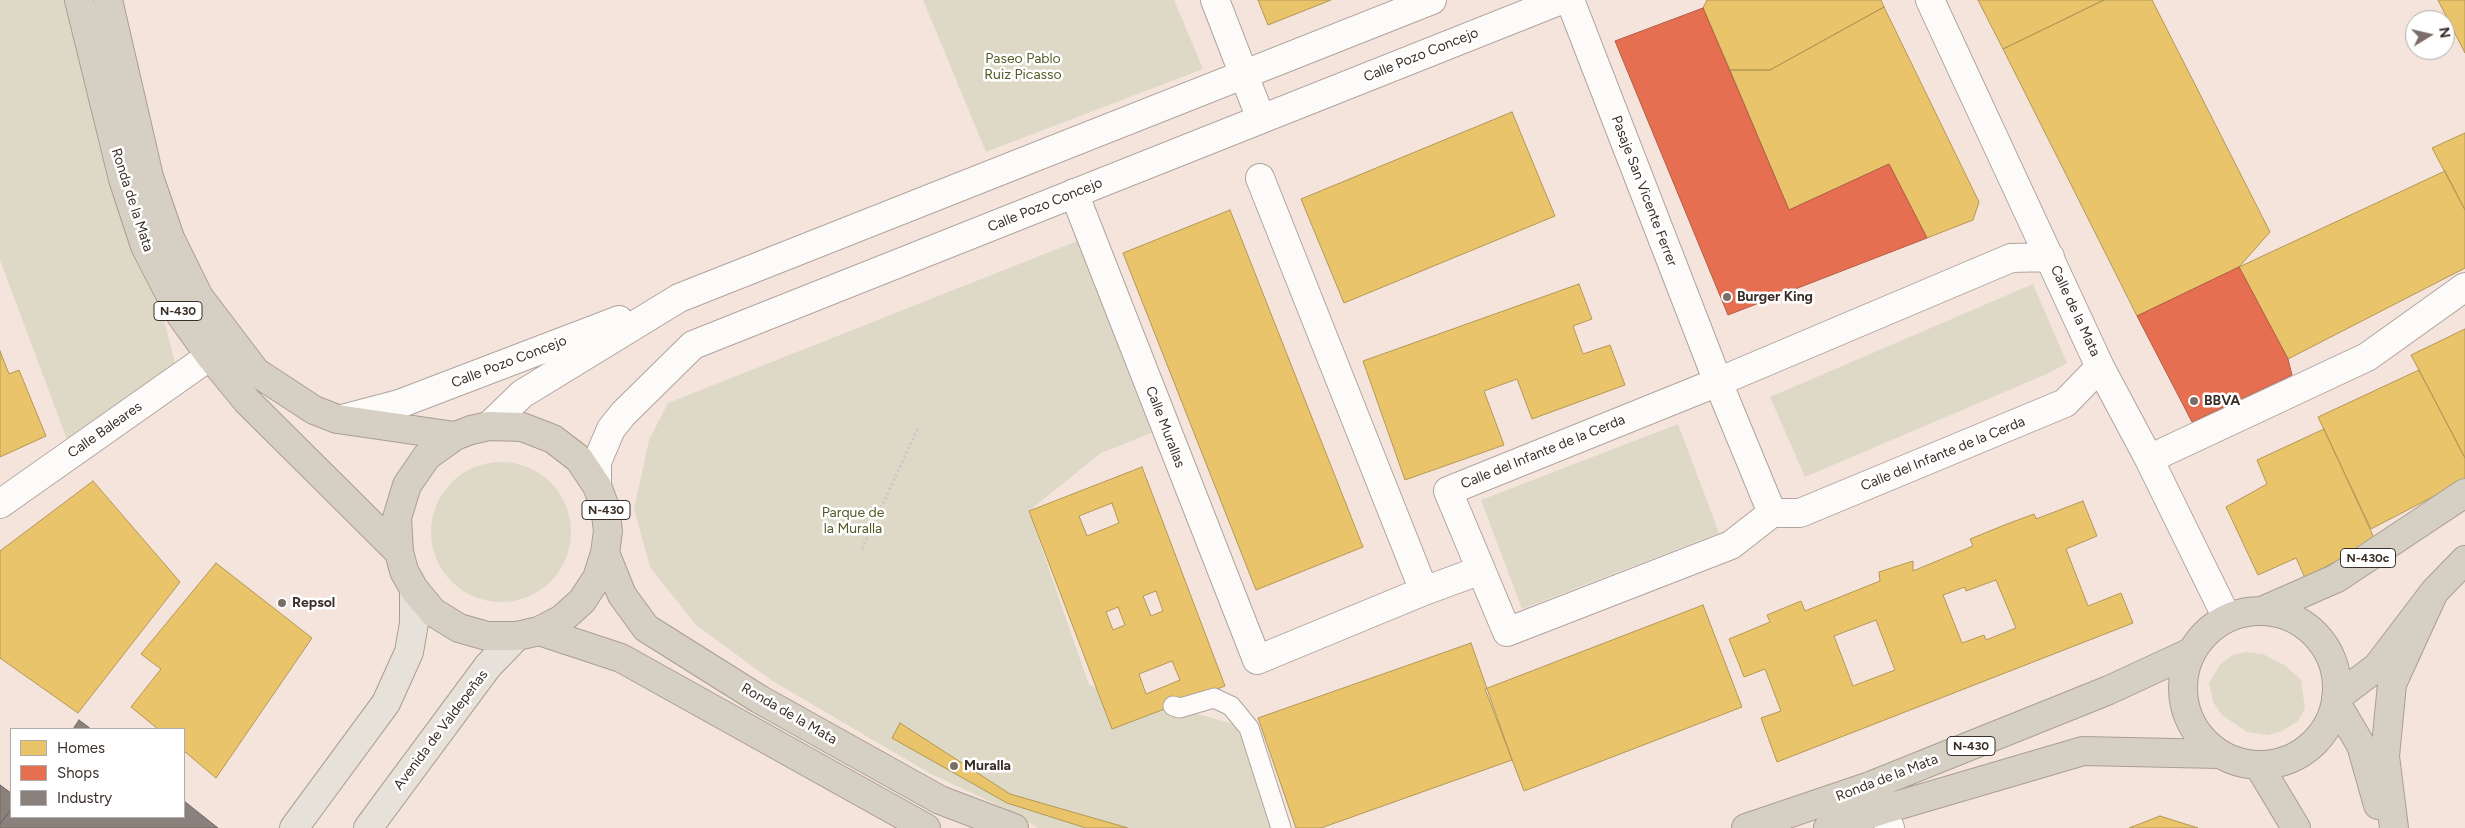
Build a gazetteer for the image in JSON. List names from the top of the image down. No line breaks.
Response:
{"streets":{"highway":["Ronda de la Mata","N-430","N-430c"],"main road":["Avenida de Valdepeñas"],"street":["Calle Pozo Concejo","Pasaje San Vicente Ferrer","Calle de la Mata","Calle Murallas","Calle Baleares","Calle del Infante de la Cerda"]},"crossings":[["Calle Pozo Concejo","Ronda de la Mata"],["Calle Pozo Concejo","N-430"],["Calle Pozo Concejo","Calle Murallas"],["Pasaje San Vicente Ferrer","Calle del Infante de la Cerda"],["Ronda de la Mata","N-430"],["Ronda de la Mata","Calle de la Mata"],["Ronda de la Mata","Calle Baleares"],["Ronda de la Mata","N-430c"],["N-430","Calle de la Mata"],["N-430","N-430c"],["N-430","Avenida de Valdepeñas"],["Calle de la Mata","Calle del Infante de la Cerda"],["Calle de la Mata","N-430c"]],"parks":["Paseo Pablo Ruiz Picasso","Parque de la Muralla"],"places":["Burger King","BBVA","Repsol","Muralla"],"legend":["Homes","Shops","Industry"],"north":"right"}
